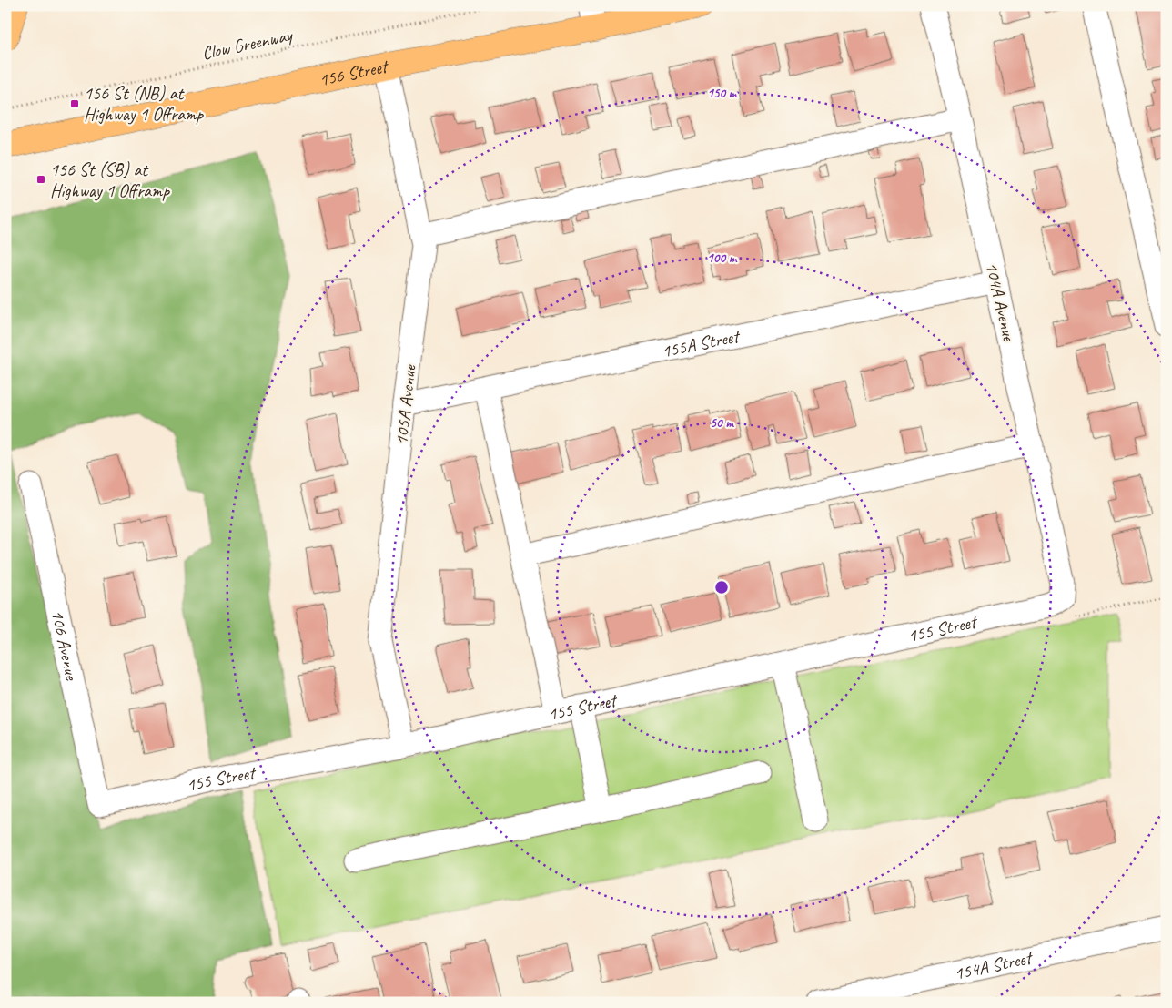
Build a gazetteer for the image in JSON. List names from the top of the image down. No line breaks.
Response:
{"streets":{"main road":["156 Street"],"street":["104A Avenue","155A Street","105A Avenue","155 Street","106 Avenue","154A Street"],"path":["Clow Greenway"]},"crossings":[["156 Street","105A Avenue"],["104A Avenue","155A Street"],["104A Avenue","155 Street"],["155A Street","105A Avenue"],["105A Avenue","155 Street"],["155 Street","106 Avenue"]],"places":{"transit":["156 St (NB) at Highway 1 Offramp","156 St (SB) at Highway 1 Offramp"]},"rings":["150 m","100 m","50 m"]}
